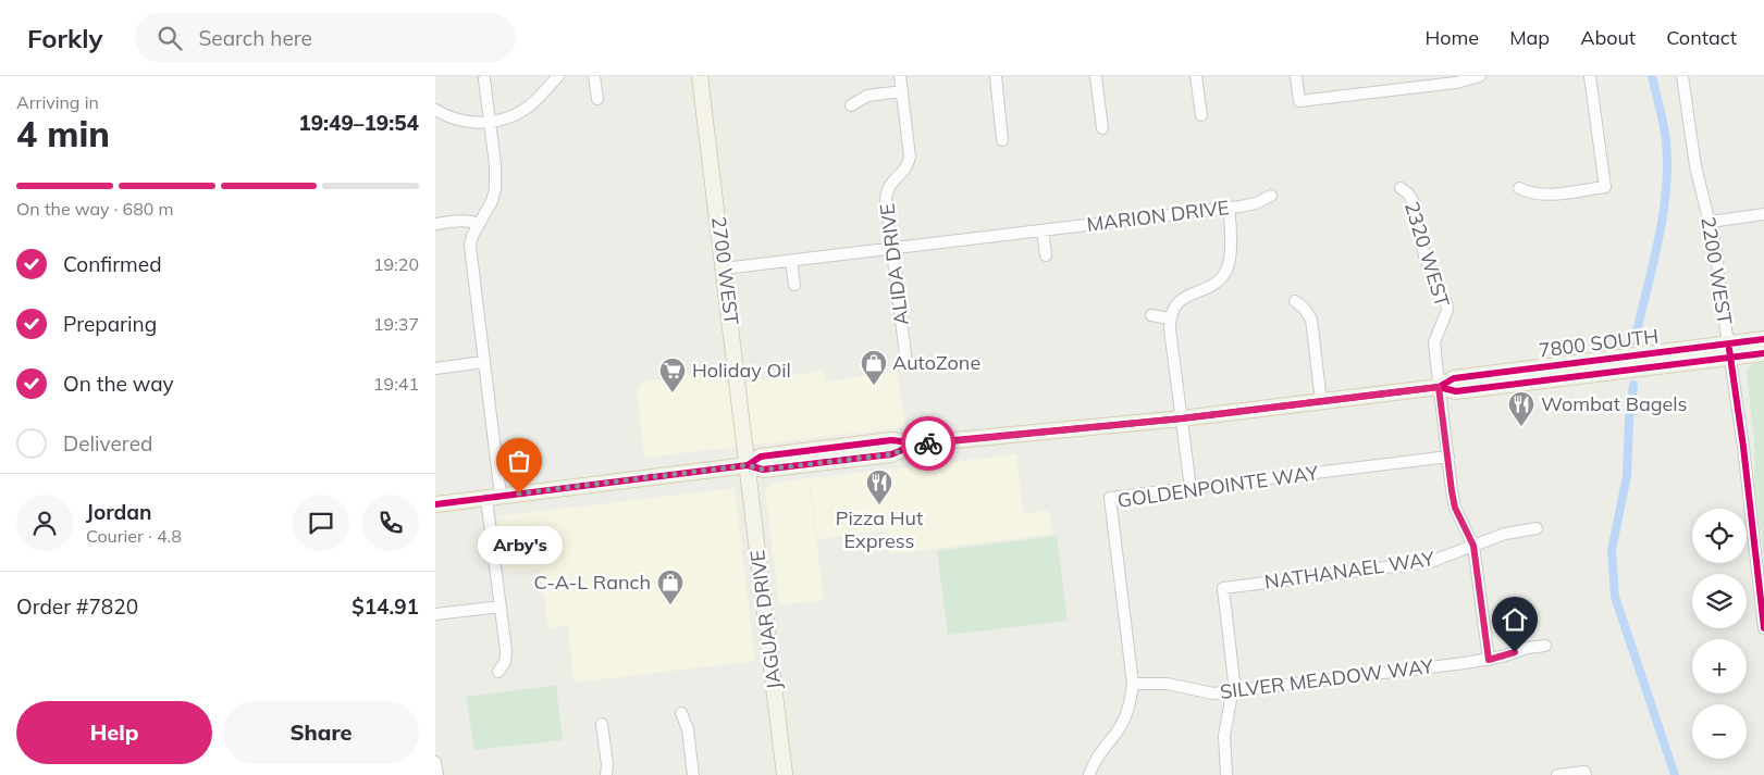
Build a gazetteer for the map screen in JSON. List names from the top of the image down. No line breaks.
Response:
{"streets":{"main road":["2700 WEST","7800 SOUTH","JAGUAR DRIVE"],"street":["MARION DRIVE","2320 WEST","ALIDA DRIVE","2200 WEST","GOLDENPOINTE WAY","NATHANAEL WAY","SILVER MEADOW WAY"]},"crossings":[["MARION DRIVE","ALIDA DRIVE"],["MARION DRIVE","2700 WEST"],["2320 WEST","7800 SOUTH"],["2320 WEST","GOLDENPOINTE WAY"],["2320 WEST","NATHANAEL WAY"],["2320 WEST","SILVER MEADOW WAY"],["2700 WEST","7800 SOUTH"],["2700 WEST","JAGUAR DRIVE"],["2200 WEST","7800 SOUTH"],["7800 SOUTH","JAGUAR DRIVE"],["GOLDENPOINTE WAY","SILVER MEADOW WAY"],["NATHANAEL WAY","SILVER MEADOW WAY"]],"places":{"shop":["AutoZone","C-A-L Ranch"],"supermarket":["Holiday Oil"],"restaurant":["Wombat Bagels","Pizza Hut Express"],"other":["Arby's"]},"page":{"header":"Forkly","search":"Search here","nav":["Home","Map","About","Contact"],"heading":["4 min","Arriving in","19:49–19:54"],"panel":["Jordan","Courier · 4.8","Order #7820","$14.91"],"bar":"On the way · 680 m","list":[["Confirmed","19:20"],["Preparing","19:37"],["On the way","19:41"],"Delivered"],"map_buttons":["+","−"],"bubble":"Arby's","buttons":["Help","Share"]}}
